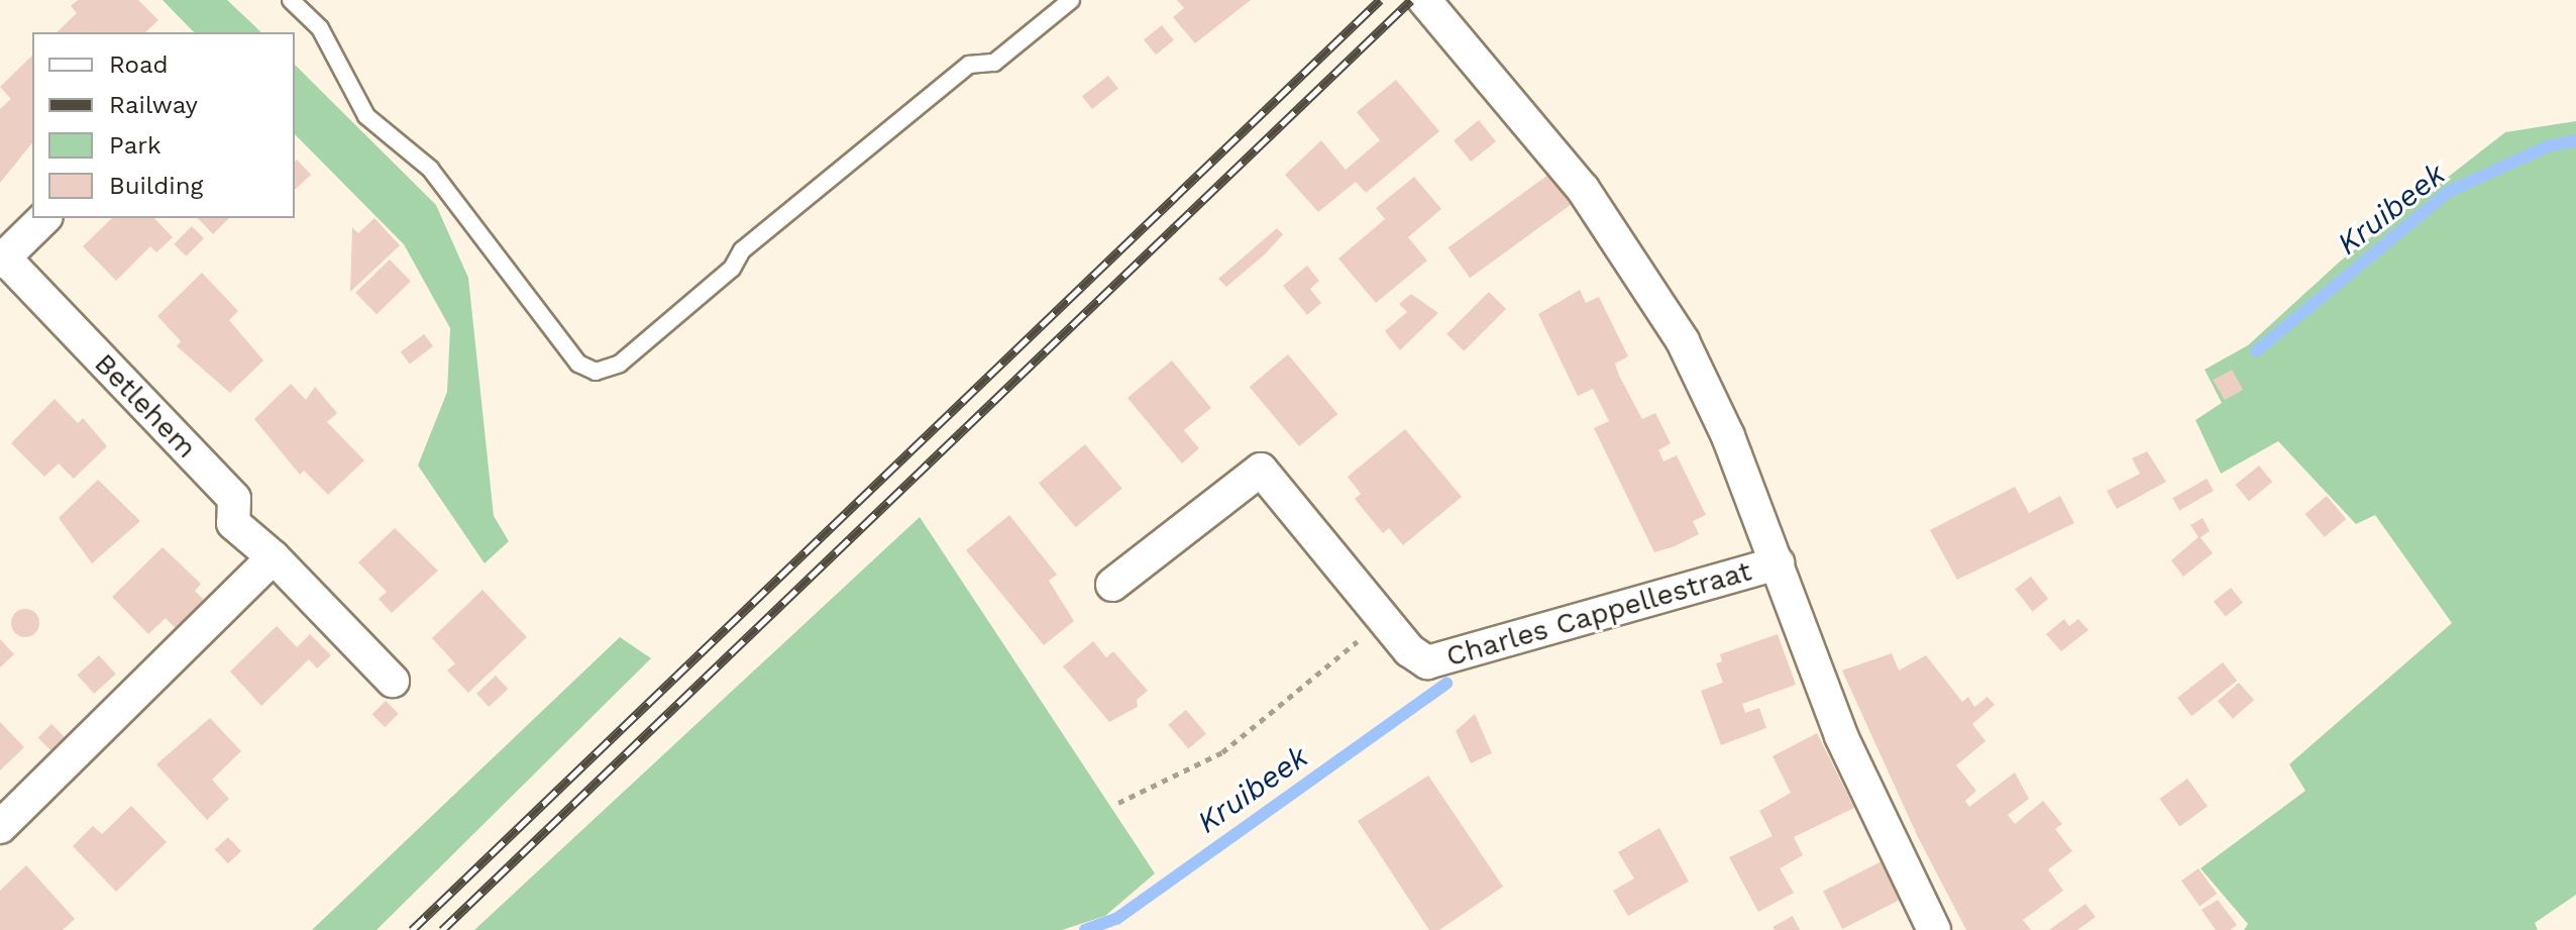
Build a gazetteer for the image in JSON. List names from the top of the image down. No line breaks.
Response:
{"streets":{"street":["Betlehem","Charles Cappellestraat"]},"water":["Kruibeek"],"legend":["Road","Railway","Park","Building"]}
